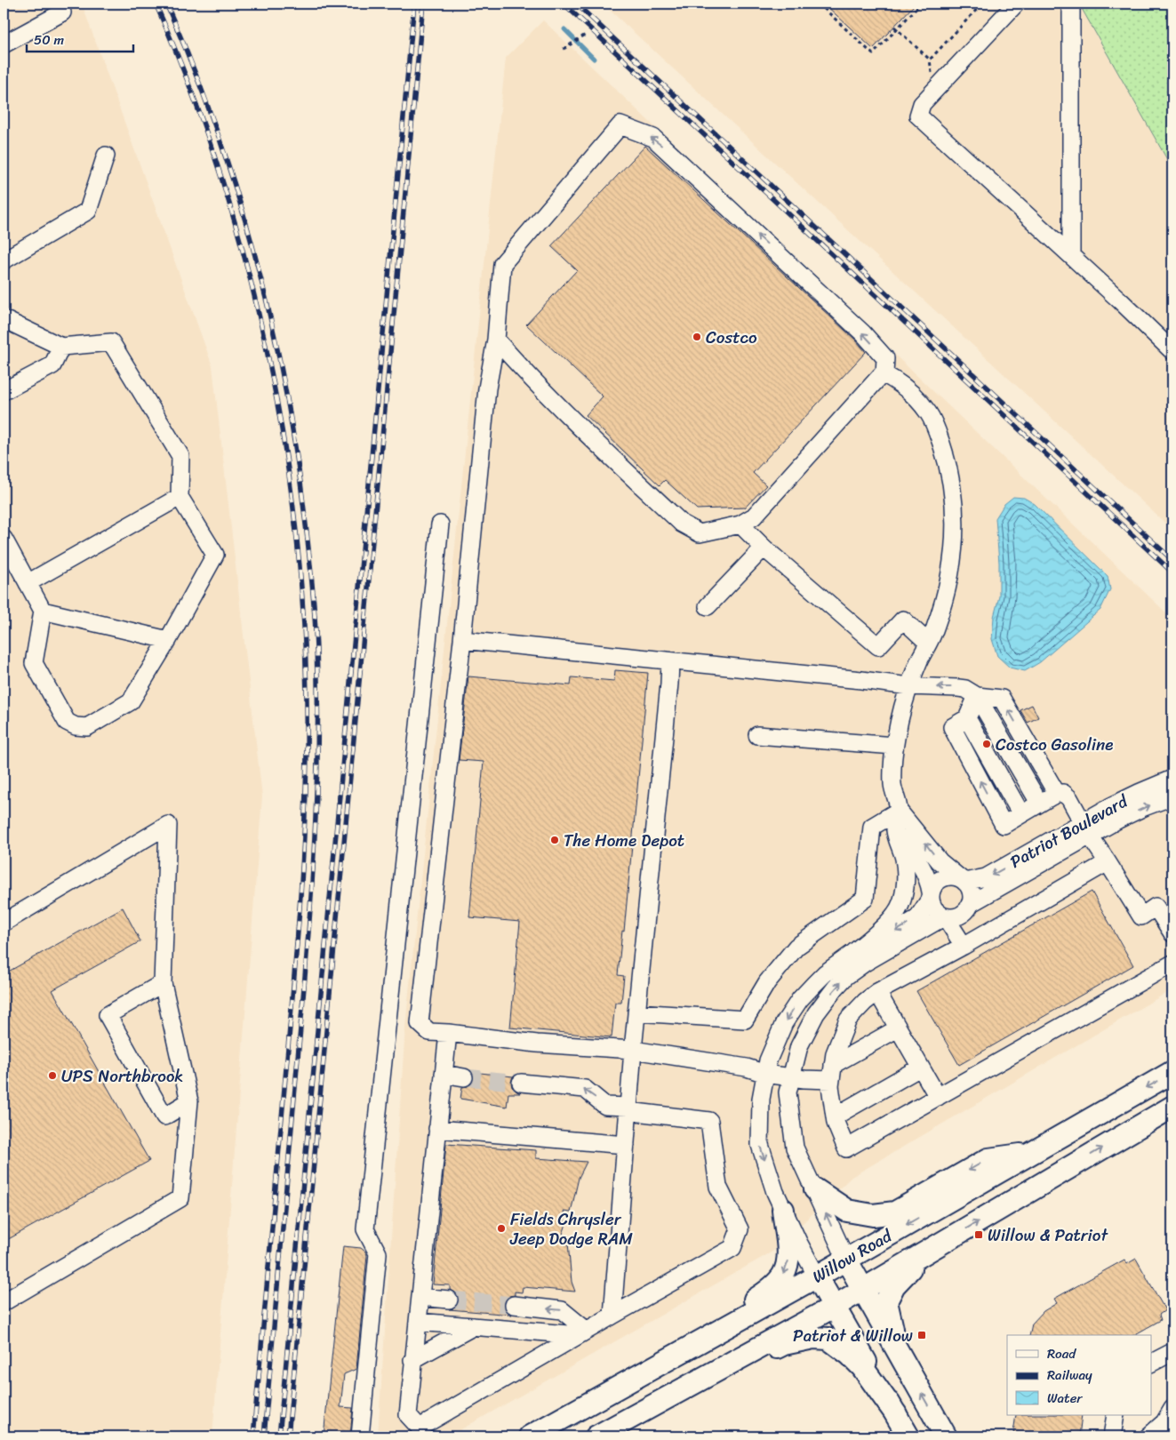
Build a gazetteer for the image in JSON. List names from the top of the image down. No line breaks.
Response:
{"streets":{"main road":["Patriot Boulevard","Willow Road"]},"crossings":[["Patriot Boulevard","Willow Road"]],"places":{"other":["Costco","Costco Gasoline","The Home Depot","UPS Northbrook","Fields Chrysler Jeep Dodge RAM"],"transit":["Willow & Patriot","Patriot & Willow"]},"legend":["Road","Railway","Water"],"scale_bar":"50 m"}
